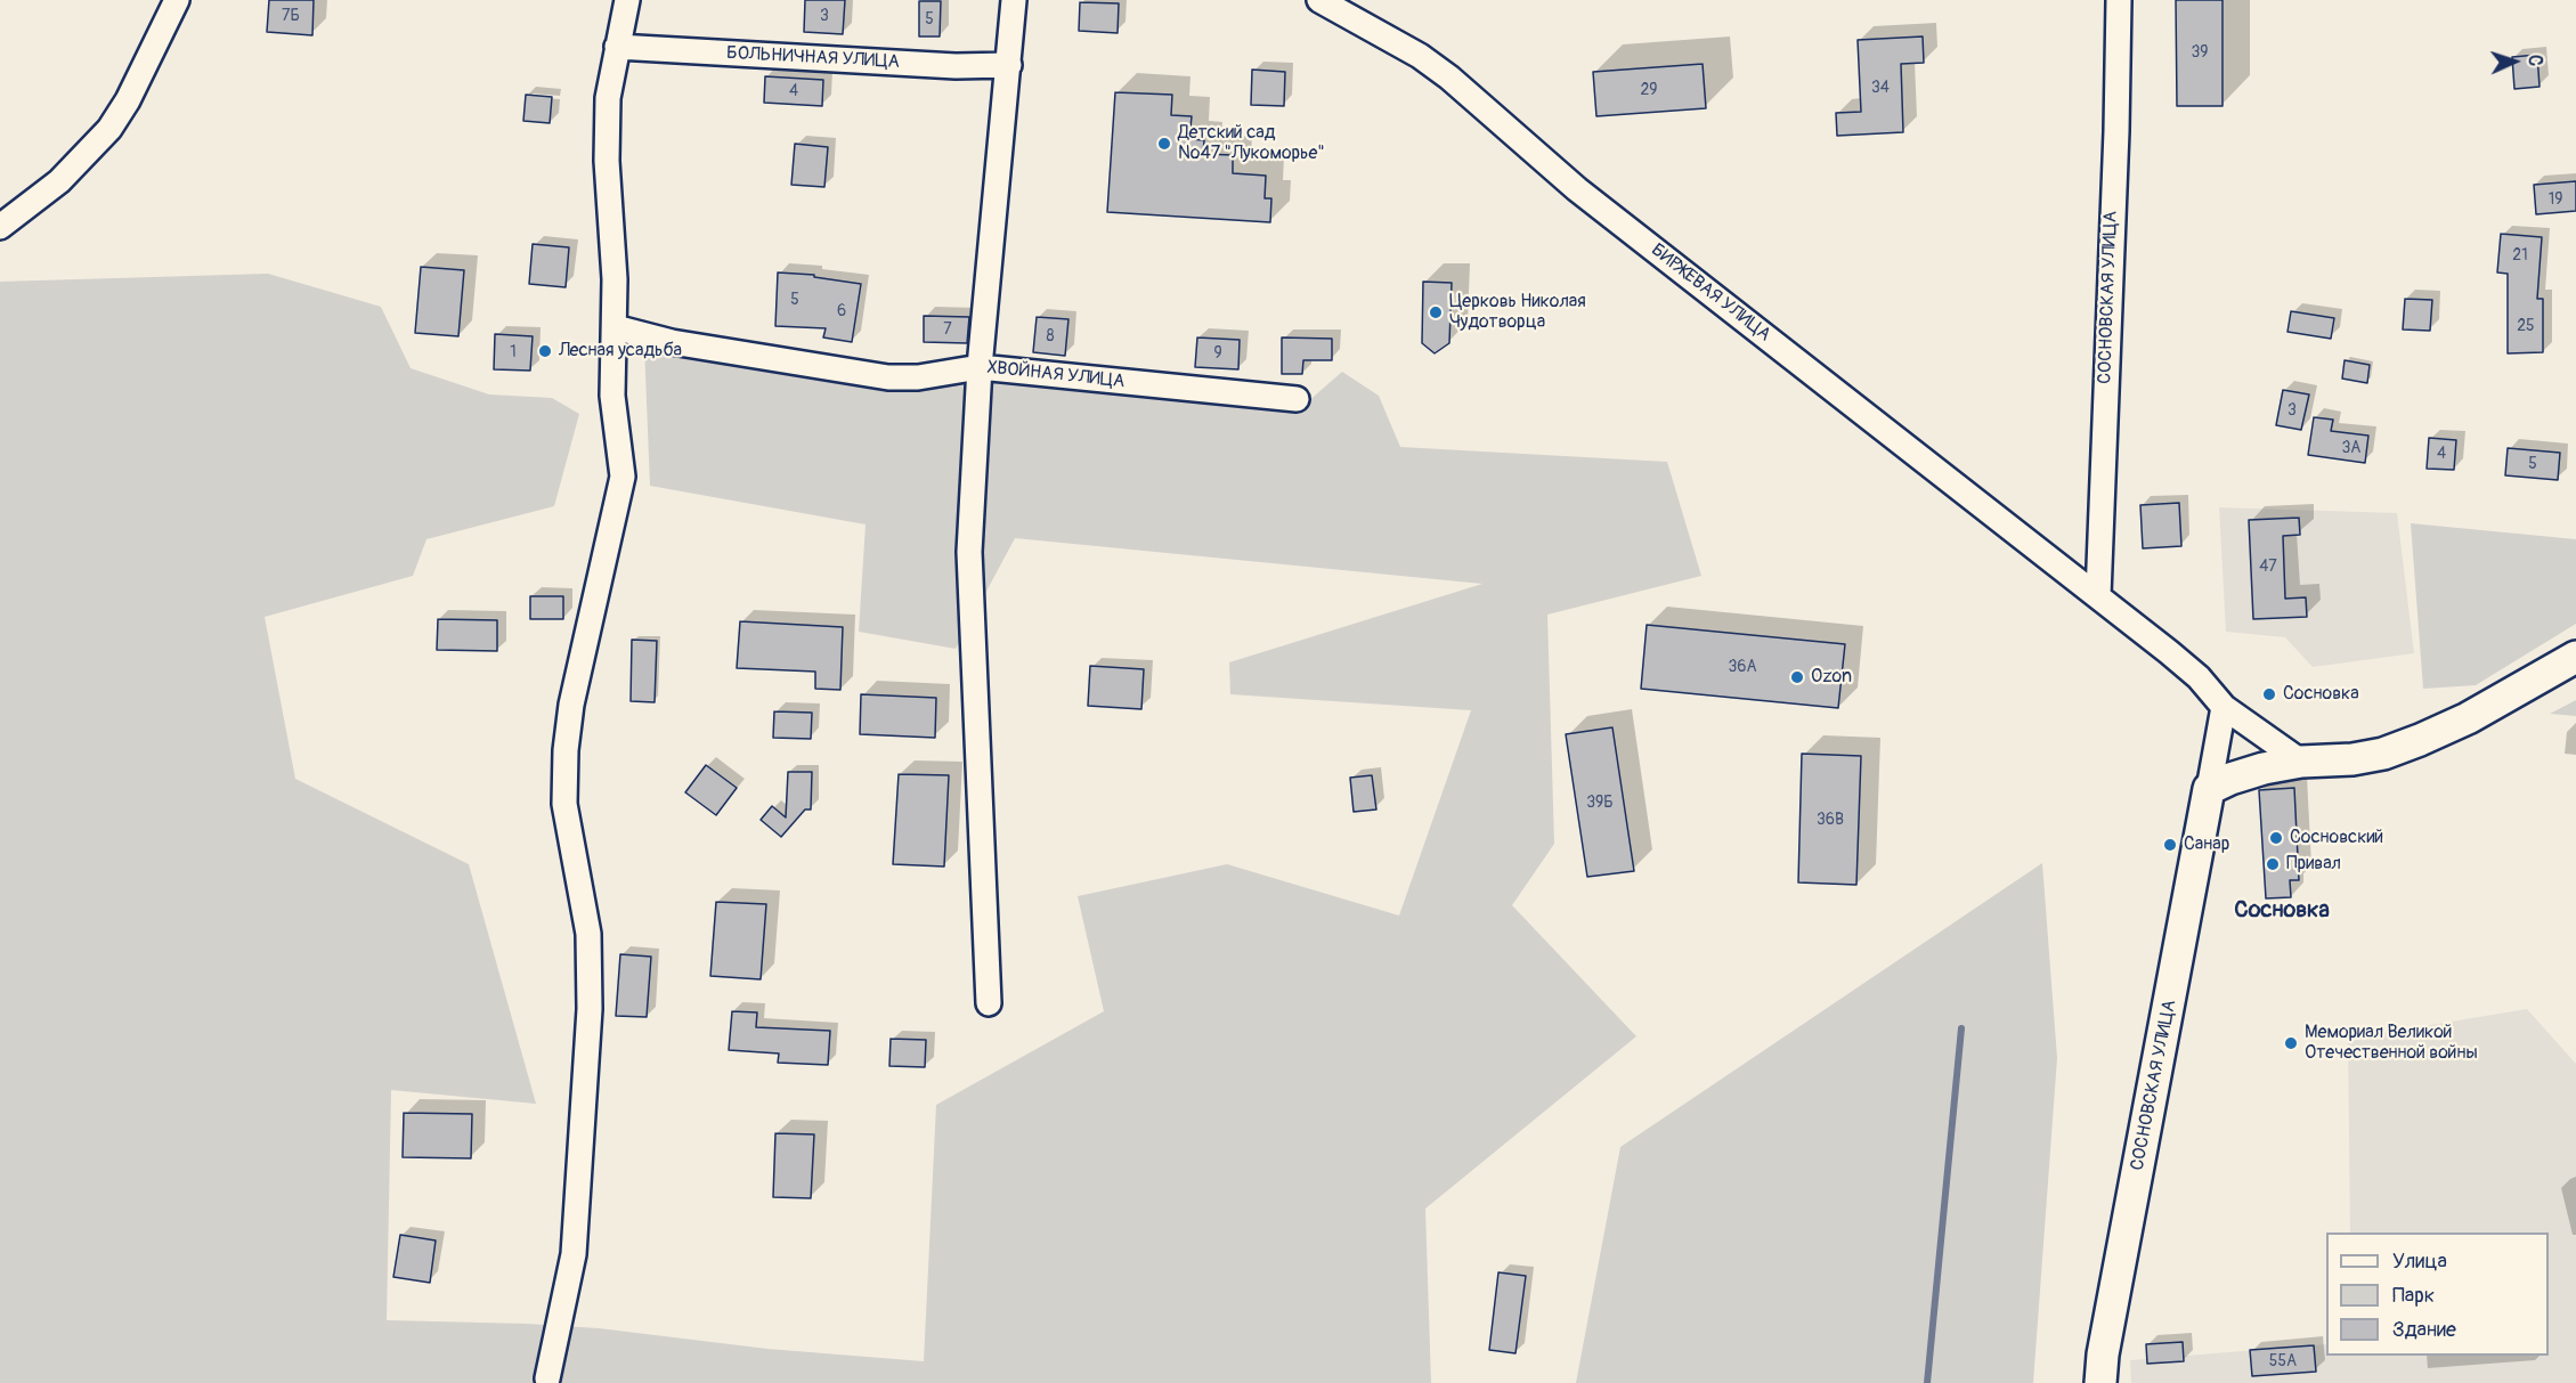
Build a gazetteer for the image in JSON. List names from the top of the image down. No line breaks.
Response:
{"streets":{"street":["БОЛЬНИЧНАЯ УЛИЦА","БИРЖЕВАЯ УЛИЦА","СОСНОВСКАЯ УЛИЦА","ХВОЙНАЯ УЛИЦА"]},"crossings":[["БИРЖЕВАЯ УЛИЦА","СОСНОВСКАЯ УЛИЦА"]],"districts":["Сосновка"],"places":["Детский сад №47 \"Лукоморье\"","Церковь Николая Чудотворца","Лесная усадьба","Ozon","Сосновка","Сосновский","Санар","Привал","Мемориал Великой Отечественной войны"],"house_numbers":["7Б","3","5","39","34","29","4","19","21","5","6","25","7","8","1","9","3","3А","4","5","47","36А","39Б","36В","55А"],"legend":["Улица","Парк","Здание"],"north":"right"}
